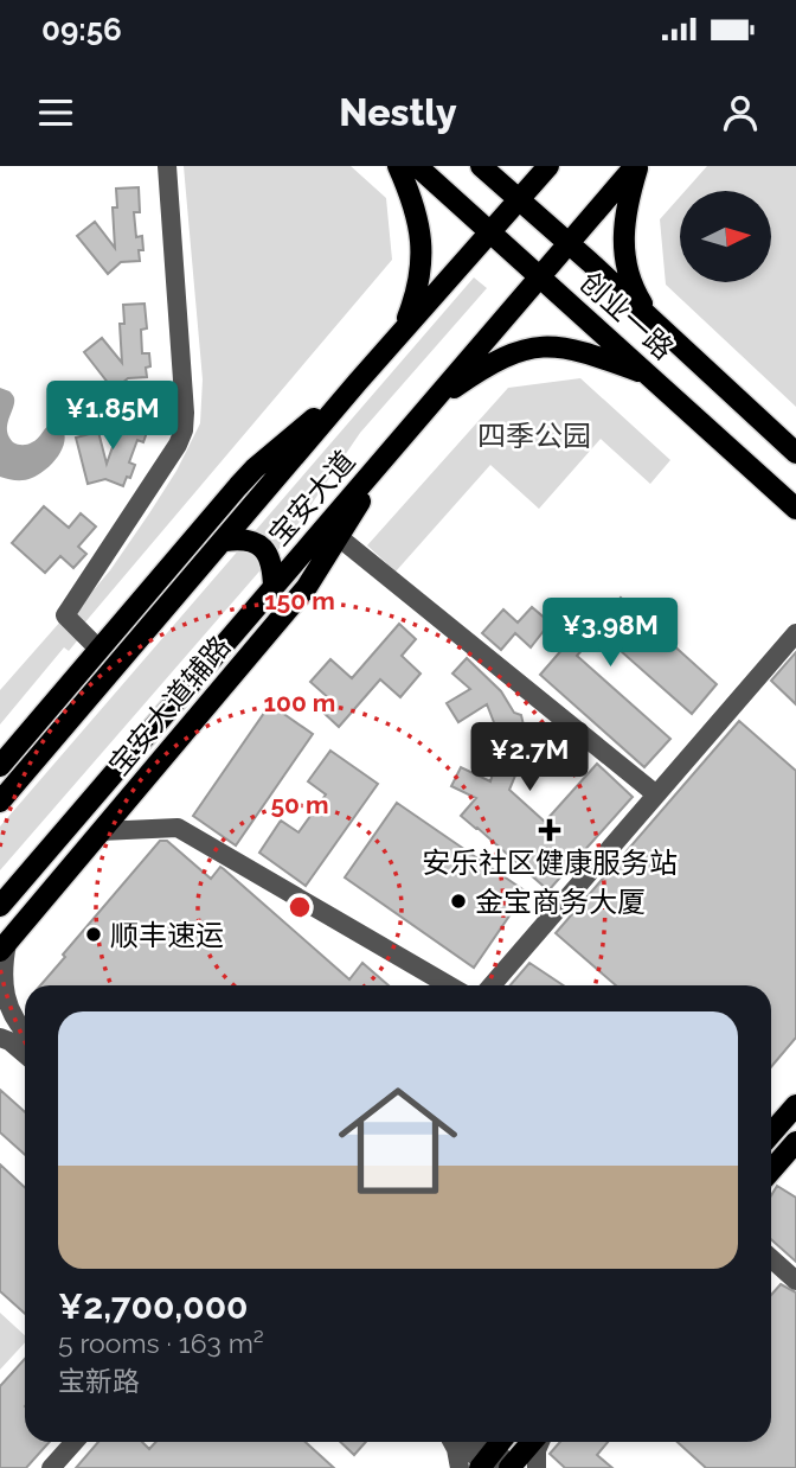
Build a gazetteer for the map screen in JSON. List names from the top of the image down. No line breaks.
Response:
{"streets":{"main road":["创业一路","宝安大道","宝安大道辅路"]},"crossings":[["创业一路","宝安大道"],["宝安大道","宝安大道辅路"]],"parks":["四季公园"],"places":{"health":["安乐社区健康服务站"],"other":["金宝商务大厦","顺丰速运"]},"north":"right","page":{"status":"09:56","header":"Nestly","price":["¥1.85M","¥3.98M","¥2.7M"],"list":[{"name":"¥2,700,000","note":"5 rooms · 163 m² · 宝新路"}]},"rings":["150 m","100 m","50 m"]}
